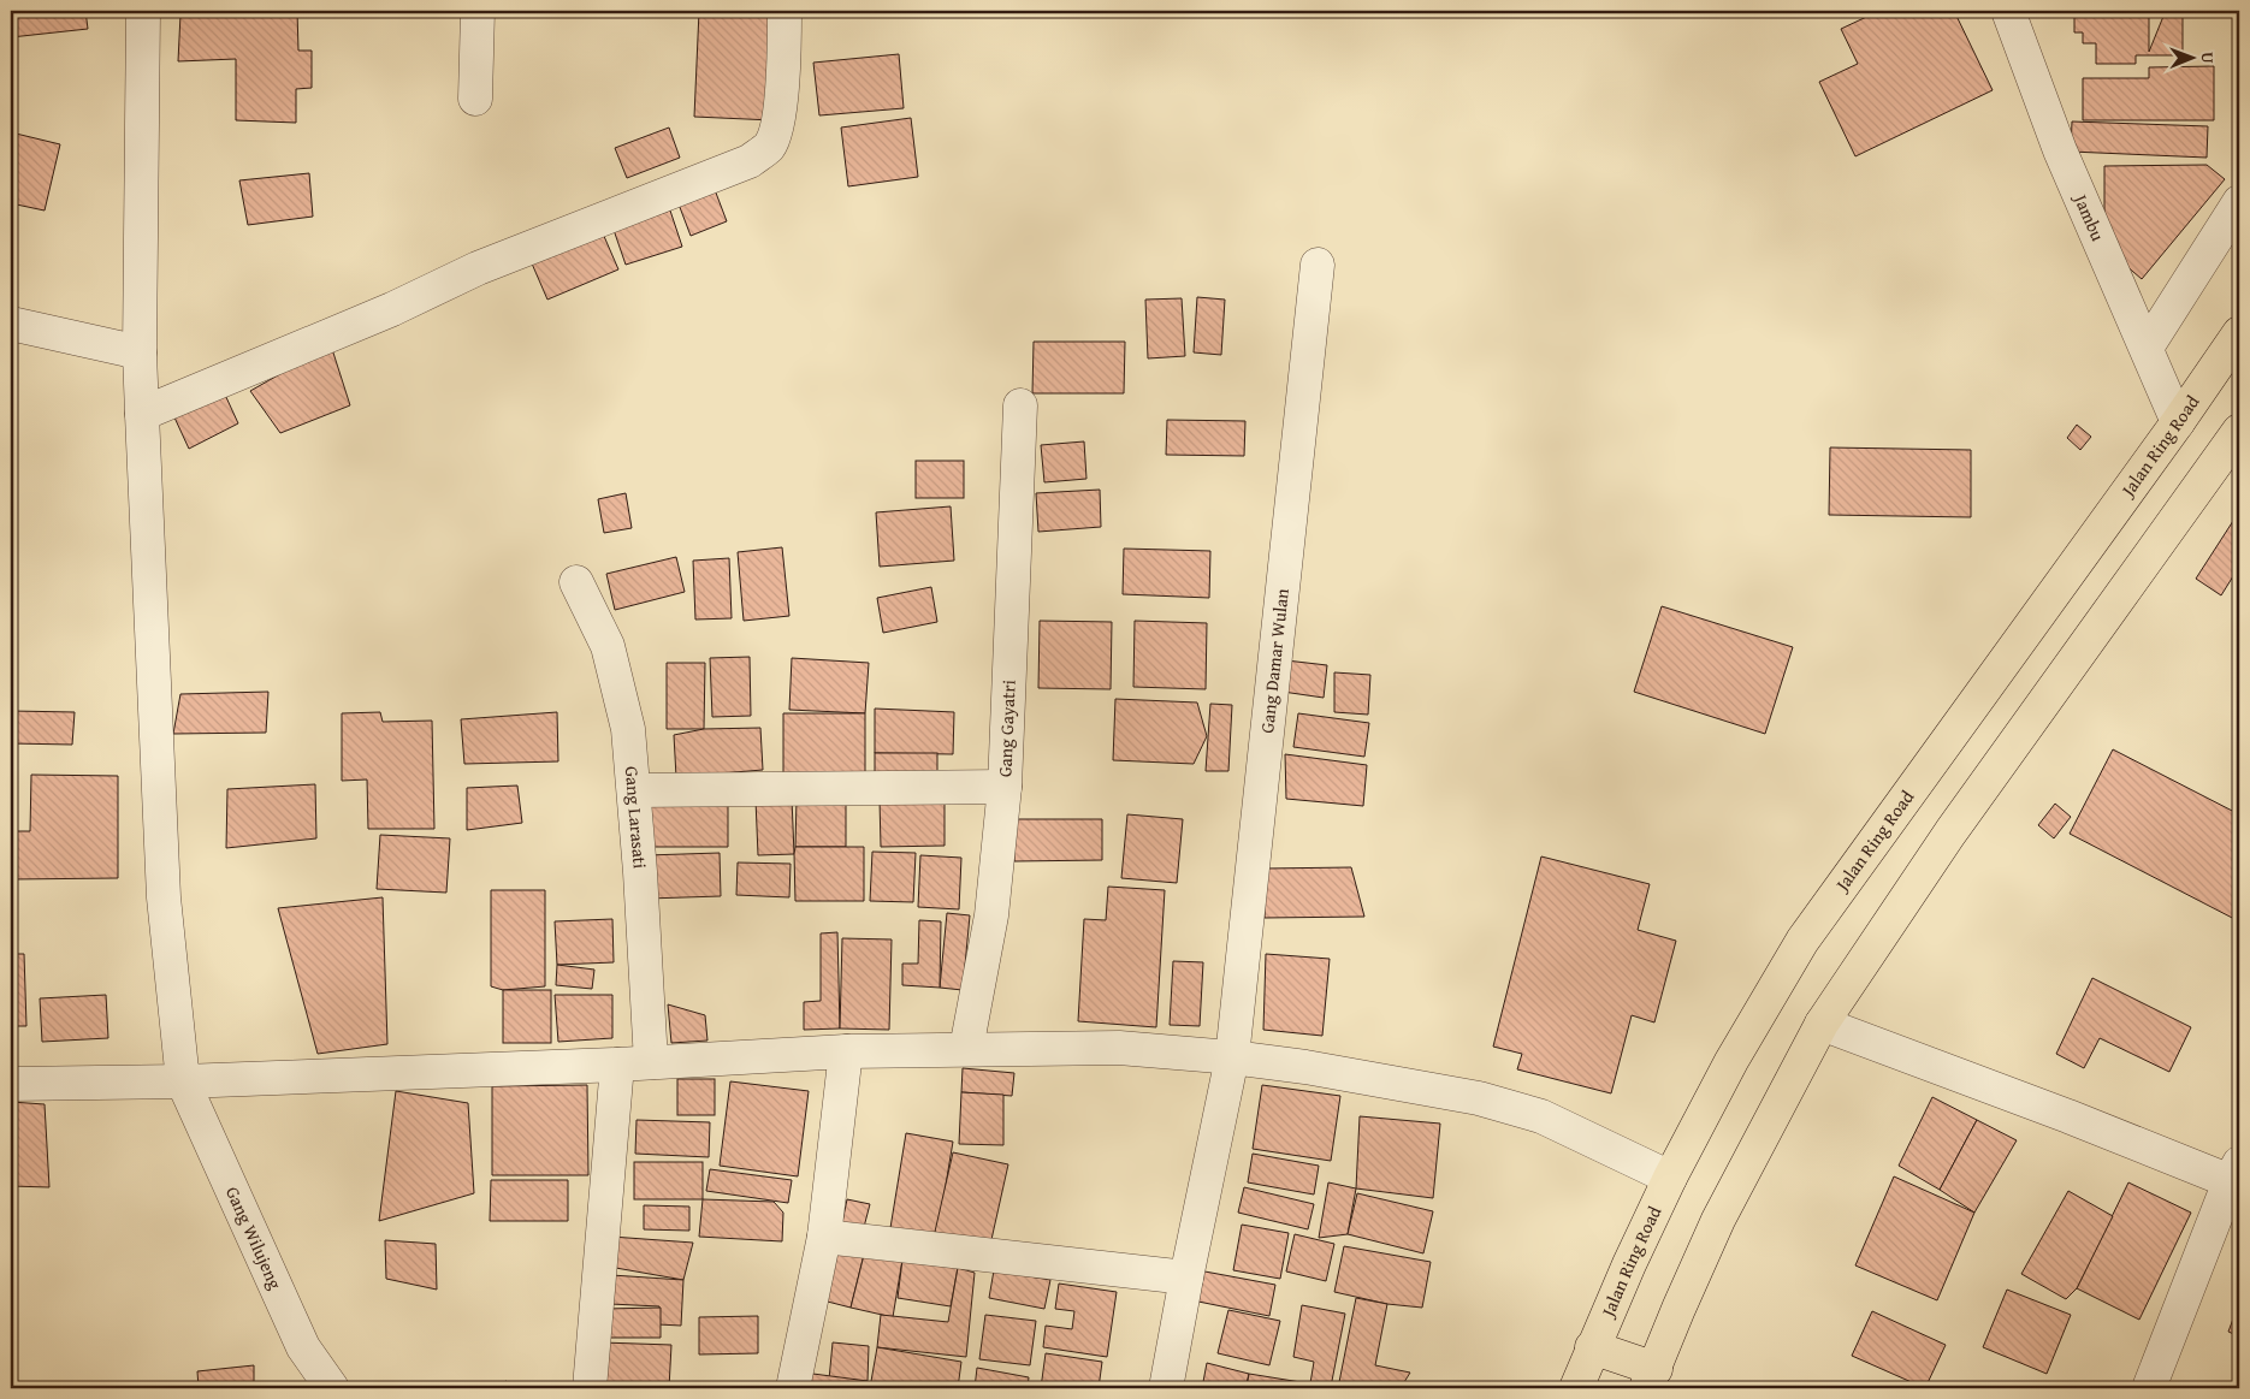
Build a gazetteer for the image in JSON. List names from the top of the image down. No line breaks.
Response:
{"streets":{"highway":["Jalan Ring Road"],"street":["Jambu","Gang Damar Wulan","Gang Gayatri","Gang Larasati","Gang Wilujeng"]},"crossings":[["Jambu","Jalan Ring Road"]],"north":"right"}
